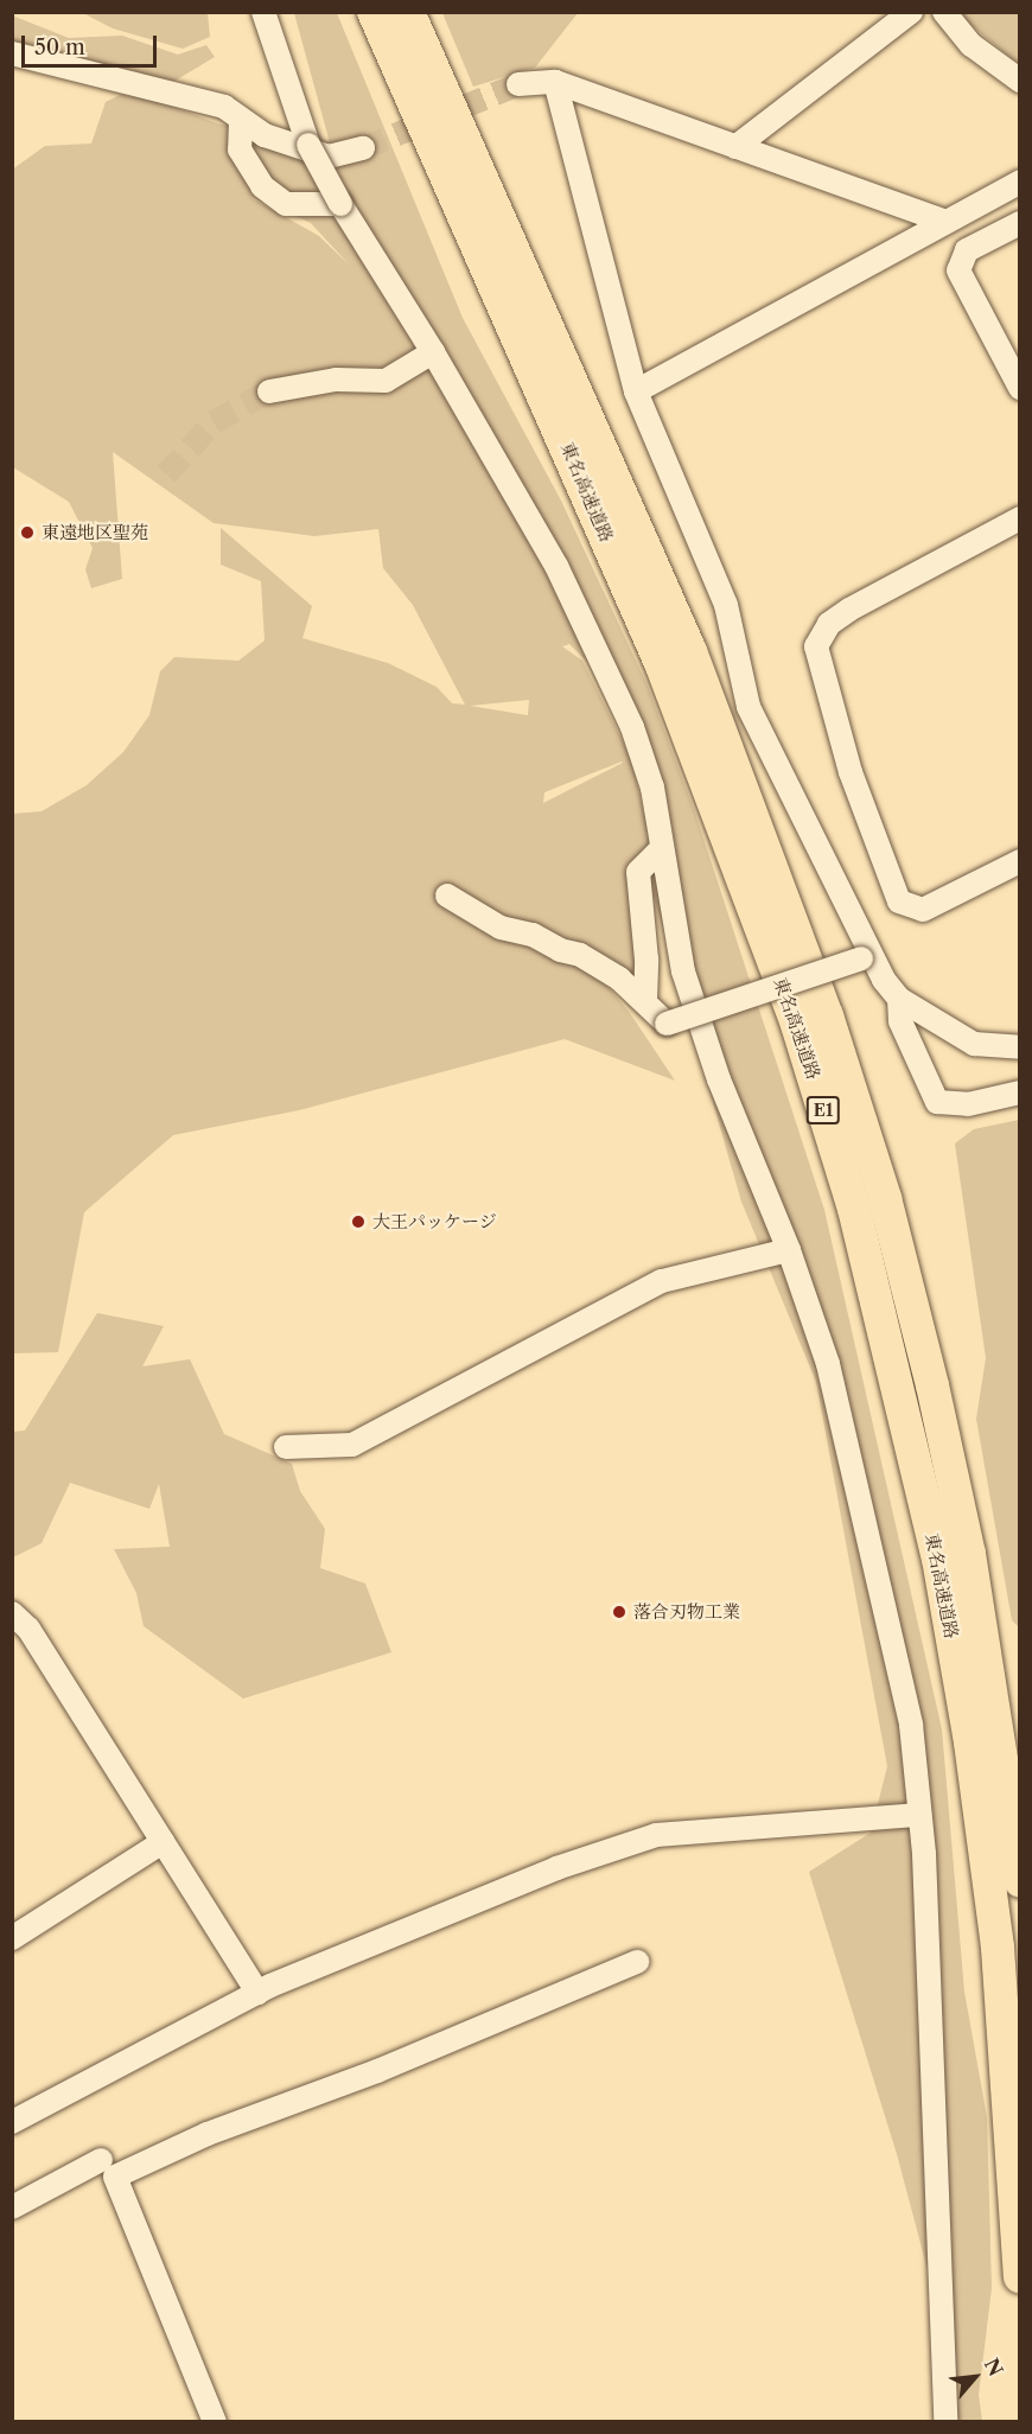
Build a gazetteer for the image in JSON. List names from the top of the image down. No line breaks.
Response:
{"streets":{"highway":["東名高速道路","E1"]},"places":["東遠地区聖苑","大王パッケージ","落合刃物工業"],"scale_bar":"50 m","north":"top right"}
